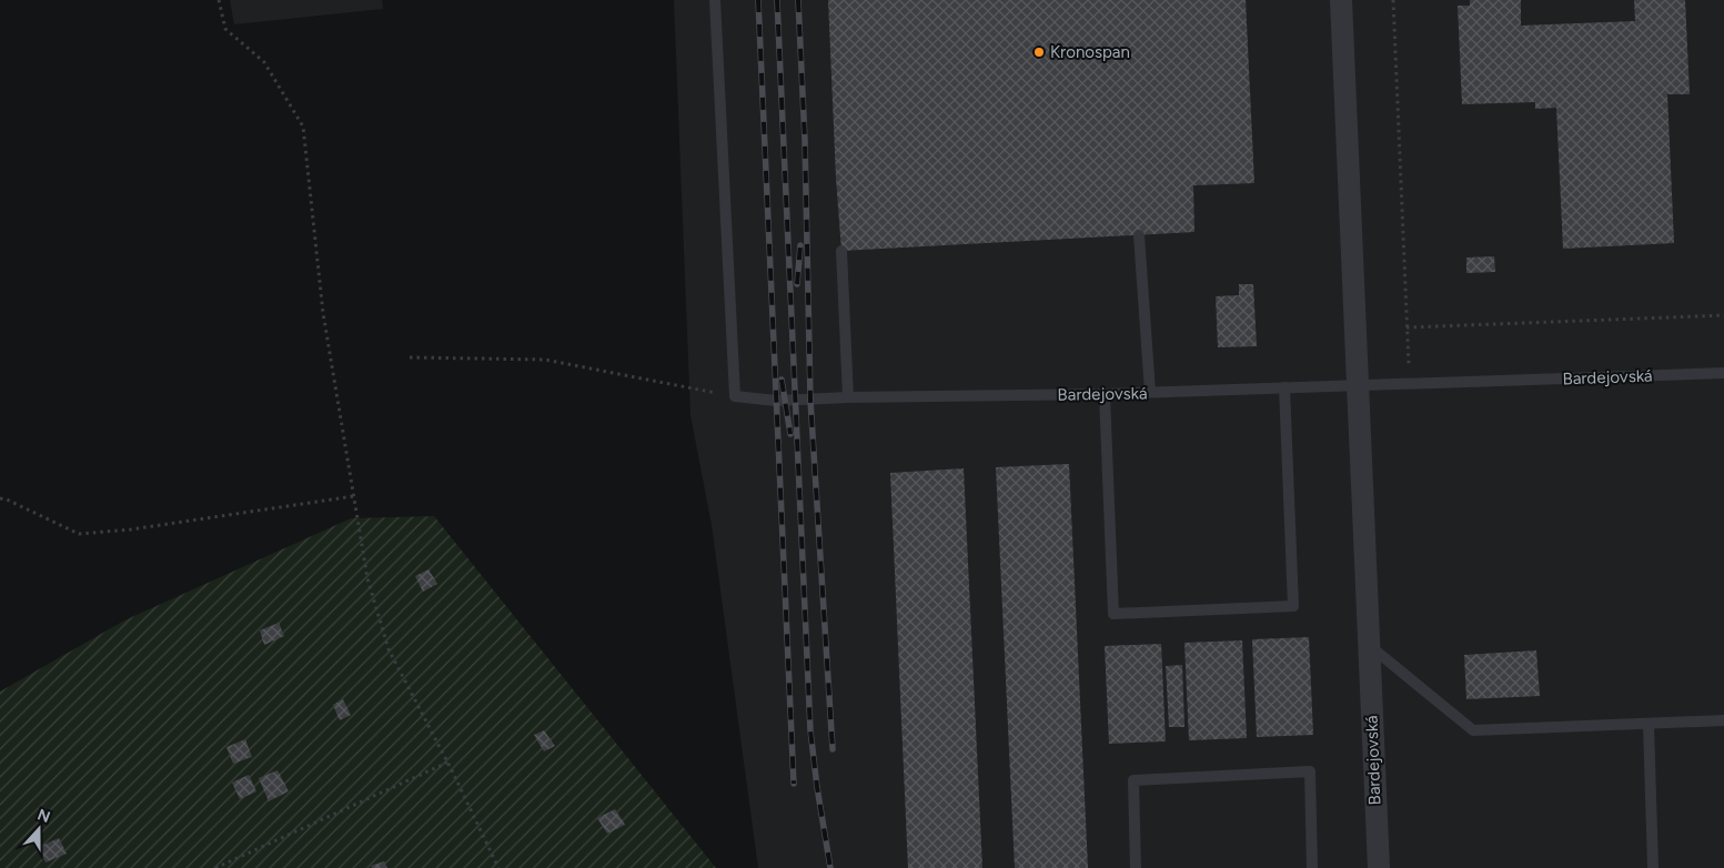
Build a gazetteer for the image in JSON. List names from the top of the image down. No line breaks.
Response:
{"streets":{"street":["Bardejovská"]},"places":["Kronospan"],"north":"top"}
